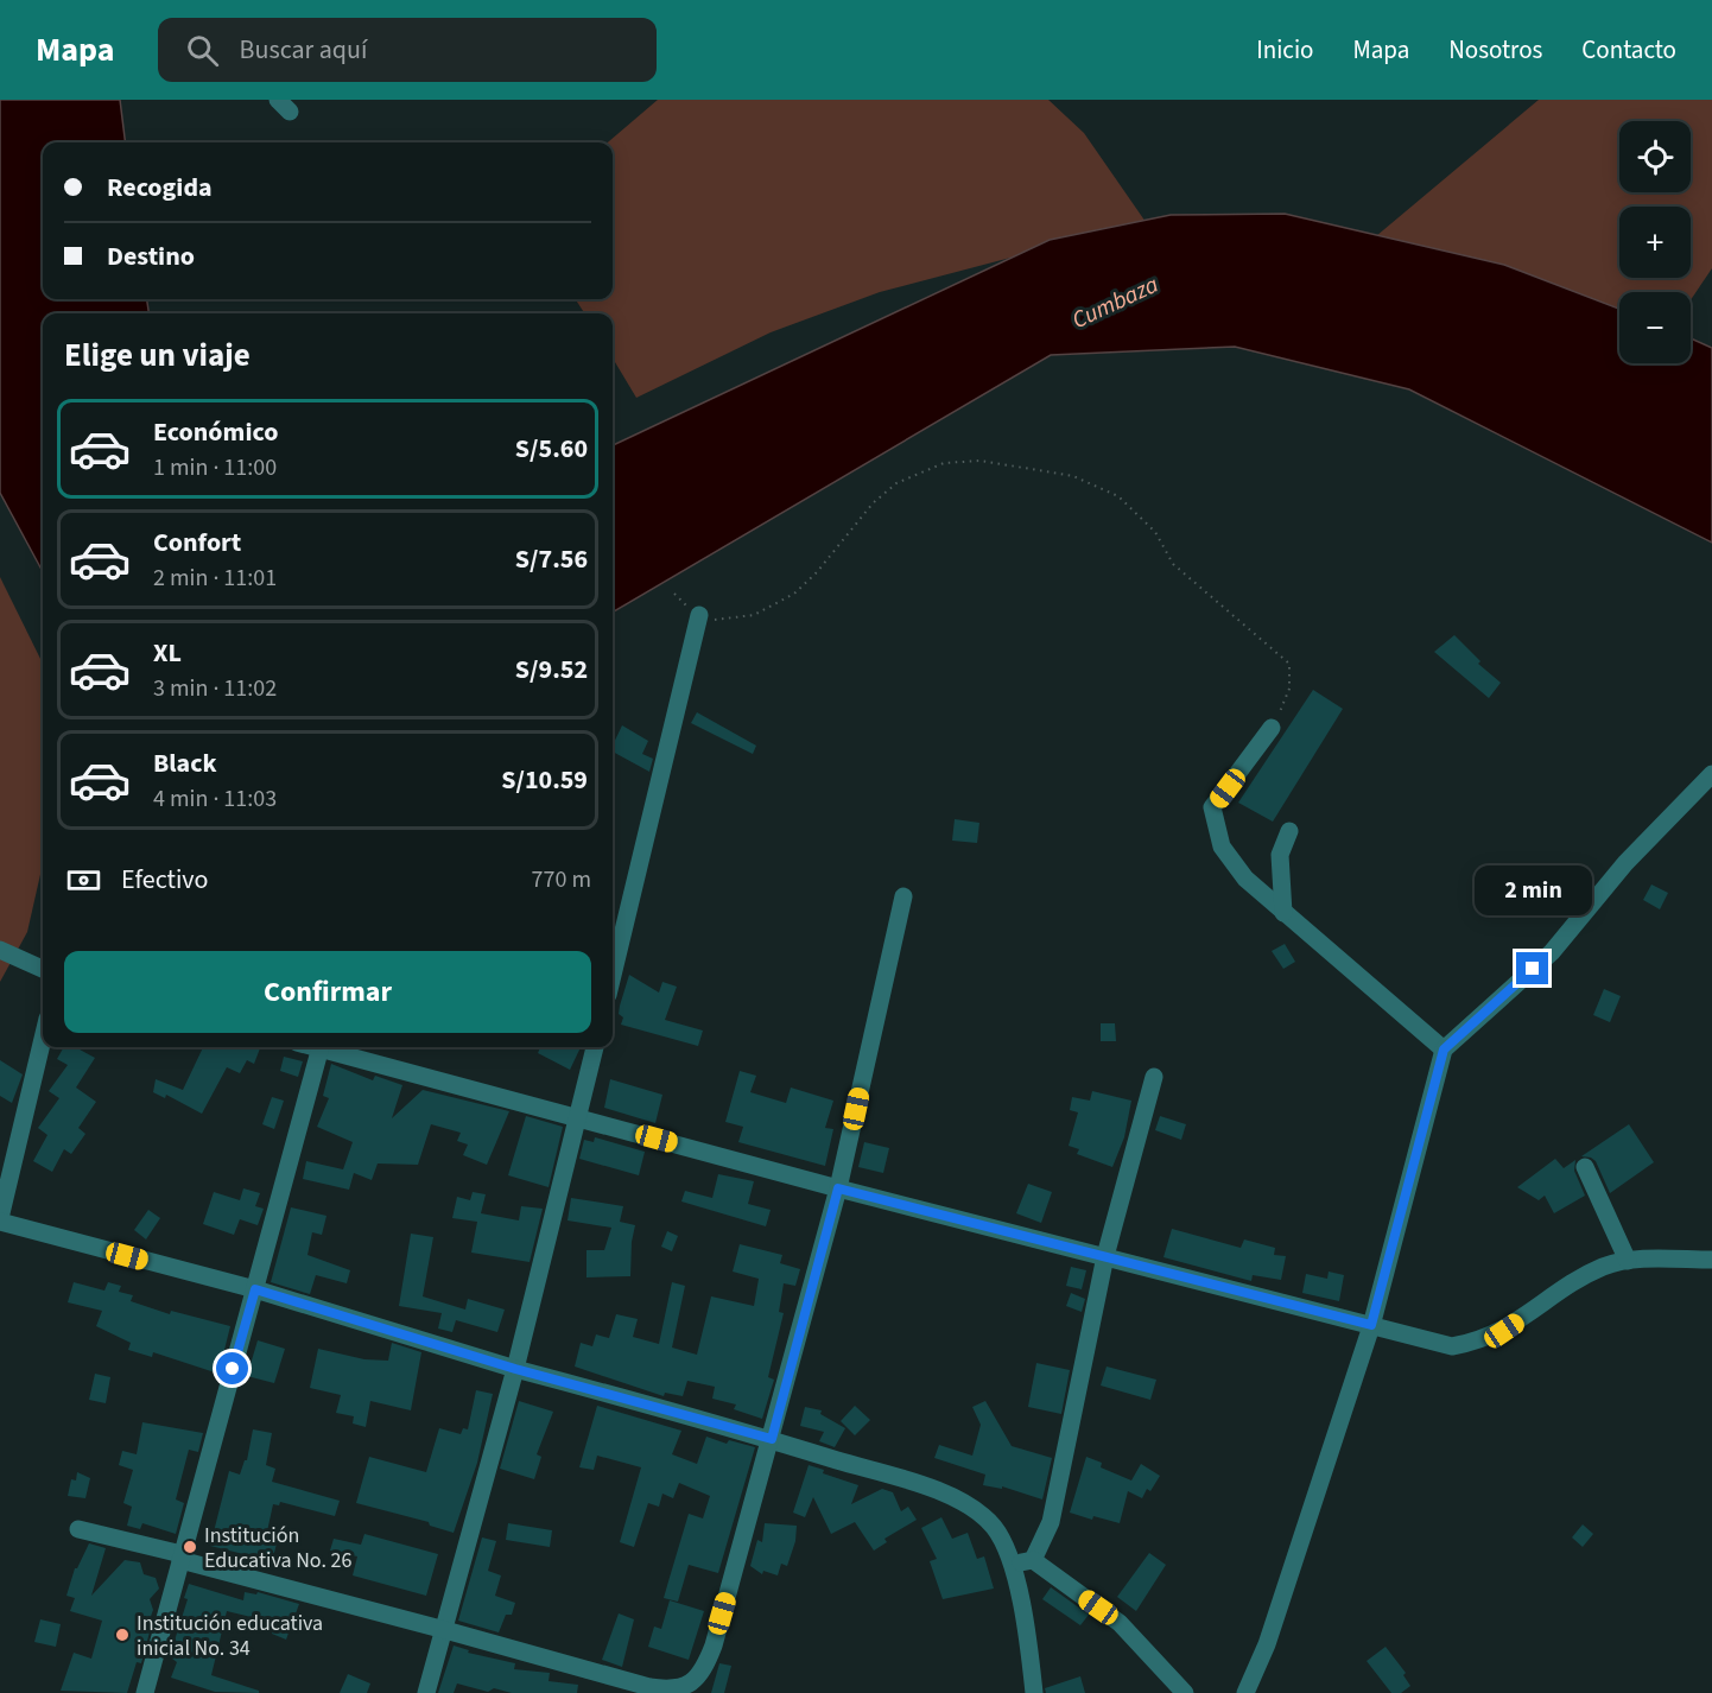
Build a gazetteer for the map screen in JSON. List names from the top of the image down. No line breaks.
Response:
{"water":["Cumbaza"],"places":["Institución Educativa No. 26","Institución educativa inicial No. 34"],"page":{"header":"Mapa","search":"Buscar aquí","nav":["Inicio","Mapa","Nosotros","Contacto"],"map_buttons":["+","−"],"banner":["Recogida","Destino"],"heading":"Elige un viaje","list":[{"name":"Económico","note":"1 min · 11:00","value":"S/5.60"},{"name":"Confort","note":"2 min · 11:01","value":"S/7.56"},{"name":"XL","note":"3 min · 11:02","value":"S/9.52"},{"name":"Black","note":"4 min · 11:03","value":"S/10.59"}],"pay":["Efectivo","770 m"],"bubble":"2 min","buttons":"Confirmar"}}
